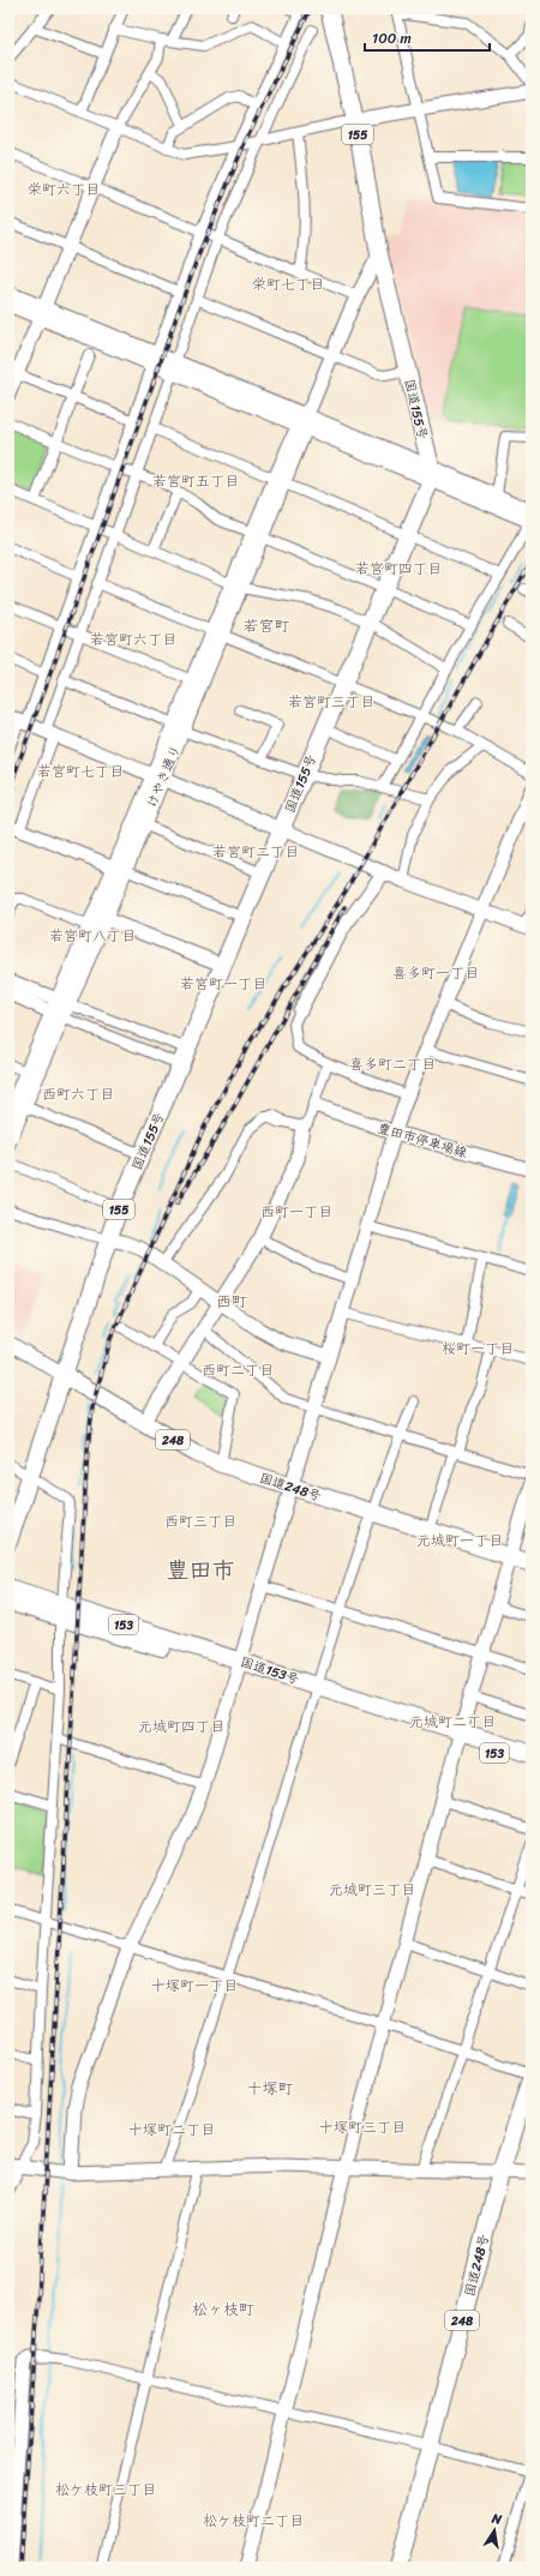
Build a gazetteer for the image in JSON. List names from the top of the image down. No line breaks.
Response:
{"streets":{"highway":["155","国道155号","248","国道248号","153","国道153号"],"street":["けやき通り","豊田市停車場線"]},"crossings":[["国道155号","国道248号"]],"districts":["栄町六丁目","栄町七丁目","若宮町五丁目","若宮町四丁目","若宮町","若宮町六丁目","若宮町三丁目","若宮町七丁目","若宮町二丁目","若宮町八丁目","喜多町一丁目","若宮町一丁目","喜多町二丁目","西町六丁目","西町一丁目","西町","桜町一丁目","西町二丁目","西町三丁目","元城町一丁目","豊田市","元城町二丁目","元城町四丁目","元城町三丁目","十塚町一丁目","十塚町","十塚町三丁目","十塚町二丁目","松ヶ枝町","松ケ枝町三丁目","松ケ枝町二丁目"],"scale_bar":"100 m","north":"top"}
